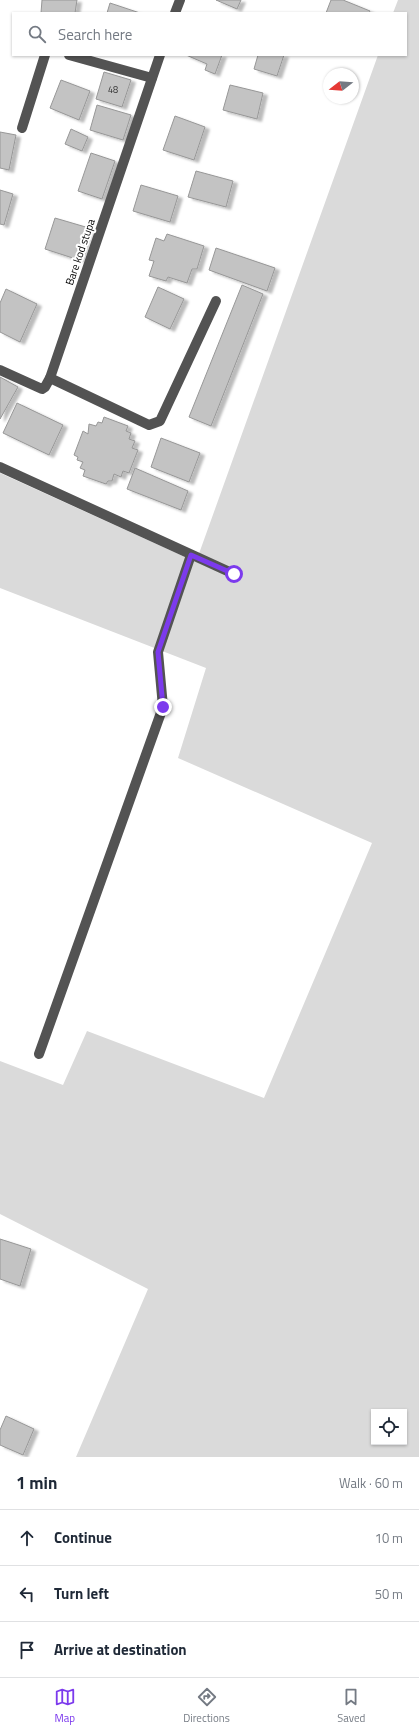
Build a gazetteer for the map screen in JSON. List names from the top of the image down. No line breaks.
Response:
{"streets":{"street":["Bare kod stupa"]},"house_numbers":["48"],"north":"left","page":{"search":"Search here","heading":["1 min","Walk · 60 m"],"list":[["Continue","10 m"],["Turn left","50 m"],"Arrive at destination"],"nav":["Map","Directions","Saved"]}}
